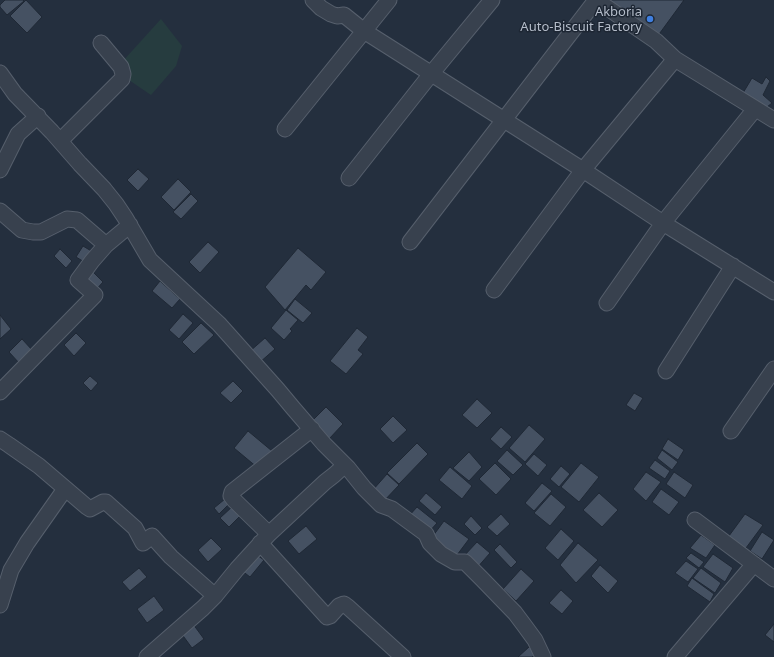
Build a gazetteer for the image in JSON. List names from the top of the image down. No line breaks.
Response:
{"places":["Akboria Auto-Biscuit Factory"]}
